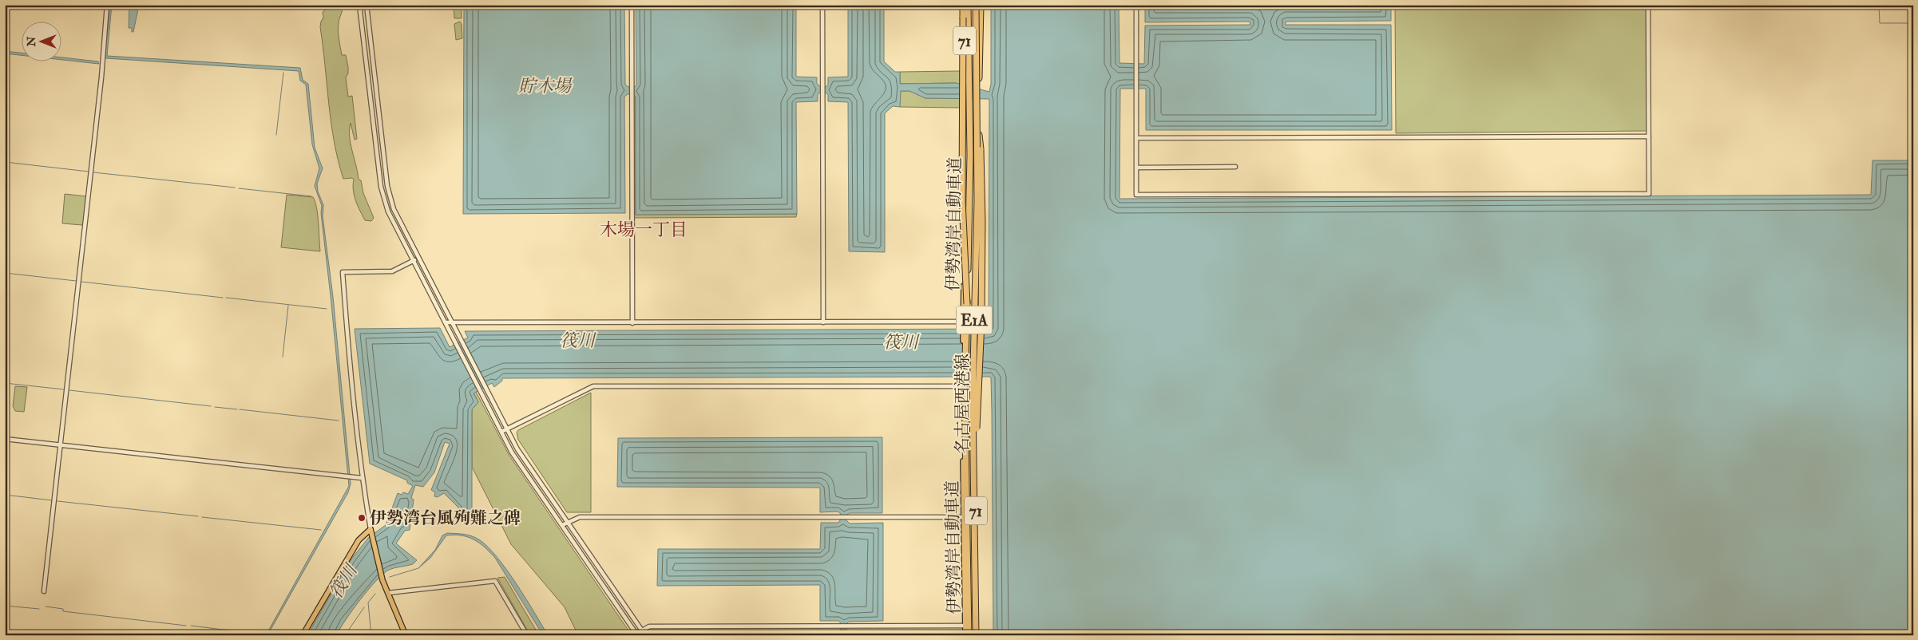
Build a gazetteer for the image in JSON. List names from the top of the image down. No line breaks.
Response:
{"streets":{"highway":["伊勢湾岸自動車道","E1A"],"main road":["71","名古屋西港線"]},"crossings":[["伊勢湾岸自動車道","名古屋西港線"]],"districts":["木場一丁目"],"water":["貯木場","筏川"],"places":["伊勢湾台風殉難之碑"],"north":"left"}
